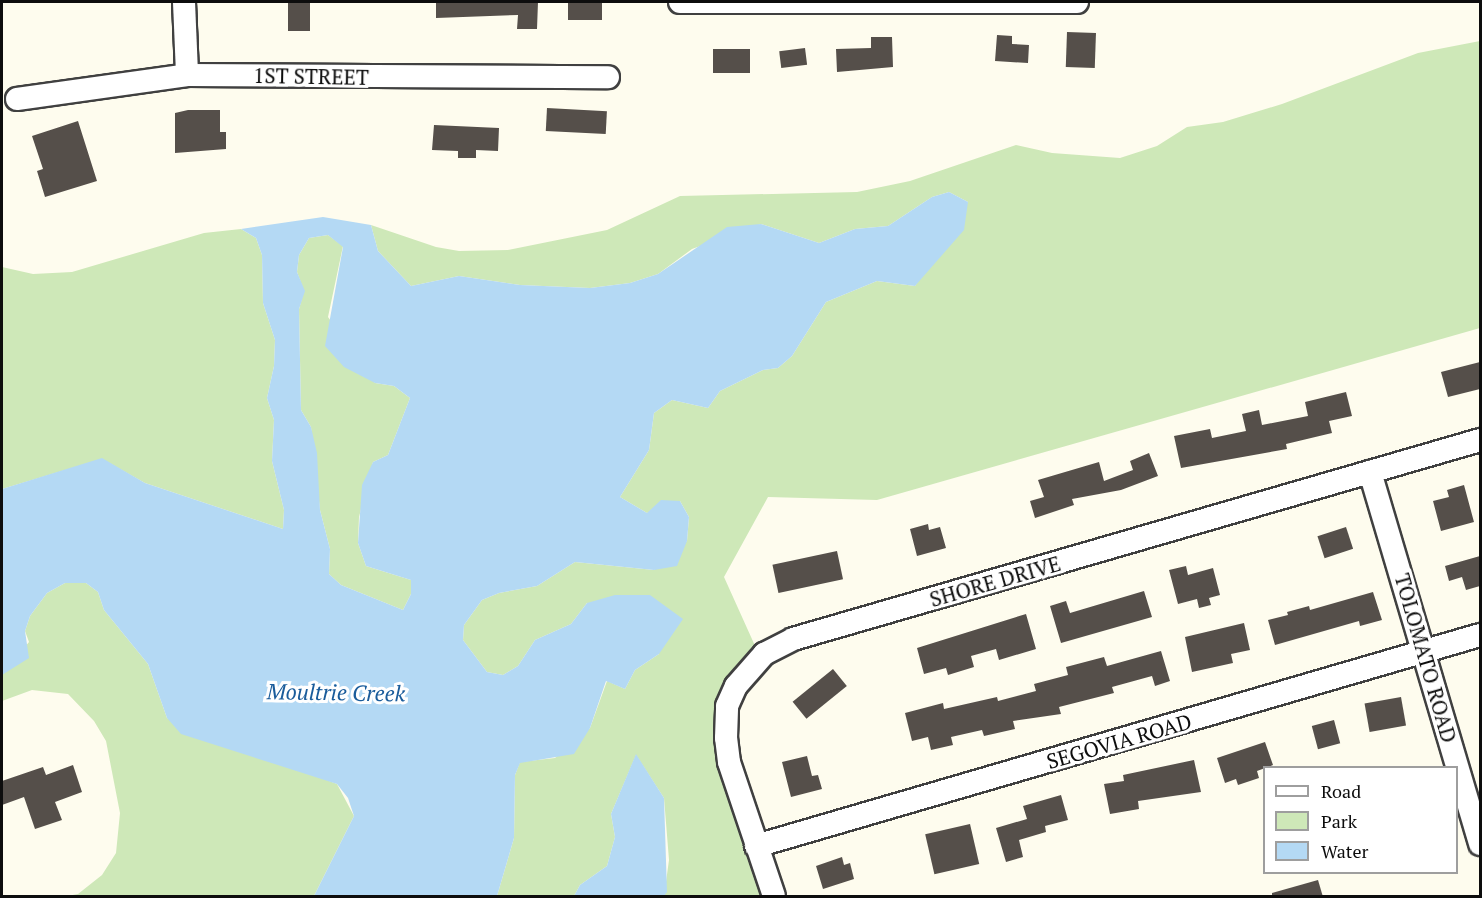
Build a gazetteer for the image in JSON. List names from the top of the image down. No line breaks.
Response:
{"streets":{"street":["1ST STREET","SHORE DRIVE","TOLOMATO ROAD","SEGOVIA ROAD"]},"crossings":[["SHORE DRIVE","TOLOMATO ROAD"],["SHORE DRIVE","SEGOVIA ROAD"],["TOLOMATO ROAD","SEGOVIA ROAD"]],"water":["Moultrie Creek"],"legend":["Road","Park","Water"]}
